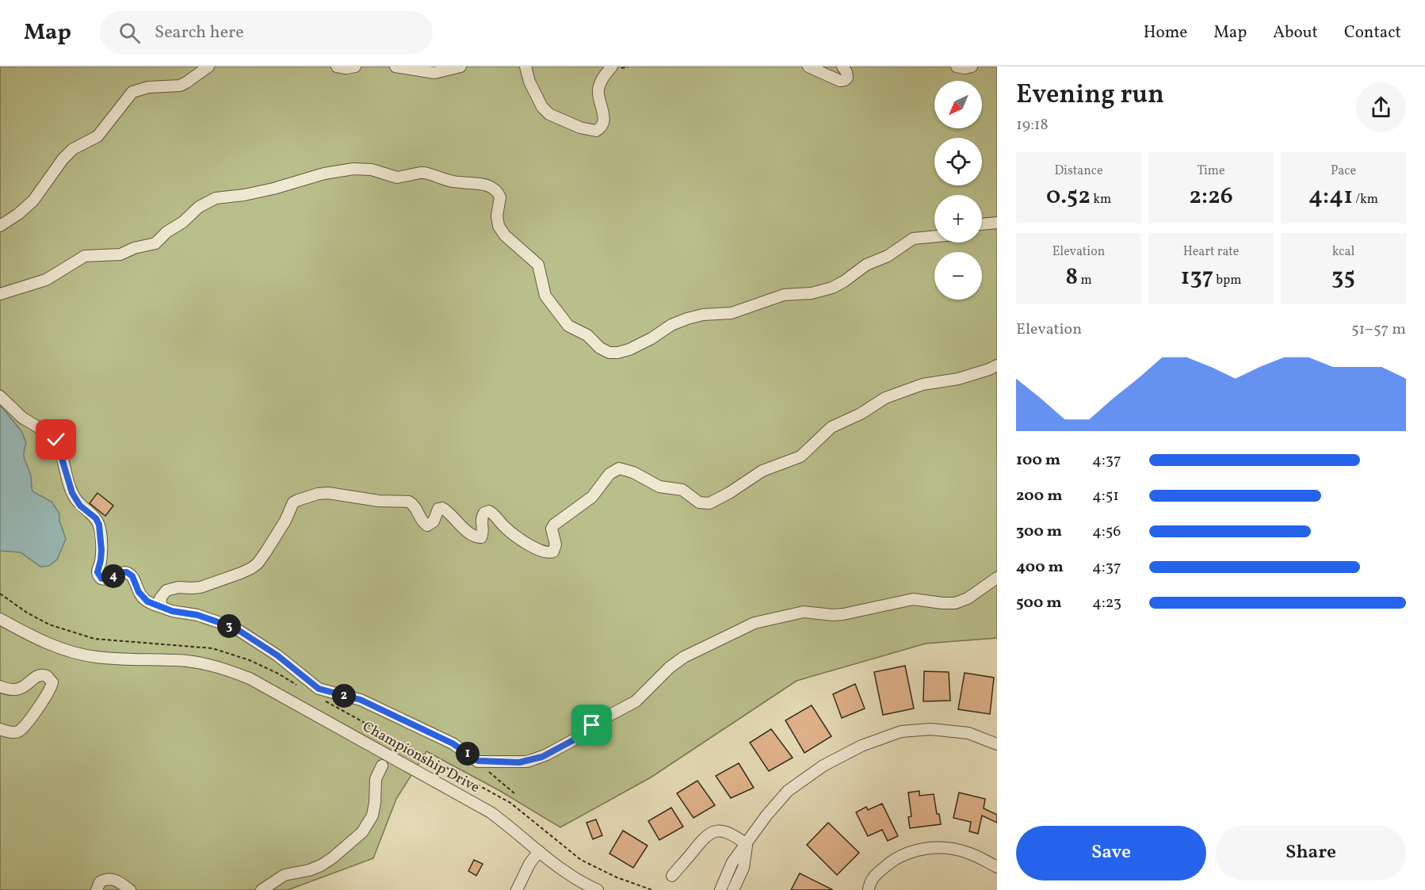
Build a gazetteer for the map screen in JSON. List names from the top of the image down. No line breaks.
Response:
{"streets":{"street":["Championship Drive"]},"north":"bottom left","page":{"header":"Map","search":"Search here","nav":["Home","Map","About","Contact"],"heading":["Evening run","19:18"],"map_buttons":["+","−"],"stats":[["Distance","0.52 km"],["Time","2:26"],["Pace","4:41 /km"],["Elevation","8 m"],["Heart rate","137 bpm"],["kcal","35"]],"chart":["Elevation","51–57 m"],"list":[{"name":"100 m","note":"4:37"},{"name":"200 m","note":"4:51"},{"name":"300 m","note":"4:56"},{"name":"400 m","note":"4:37"},{"name":"500 m","note":"4:23"}],"pins":["4","3","2","1"],"buttons":["Save","Share"]}}
